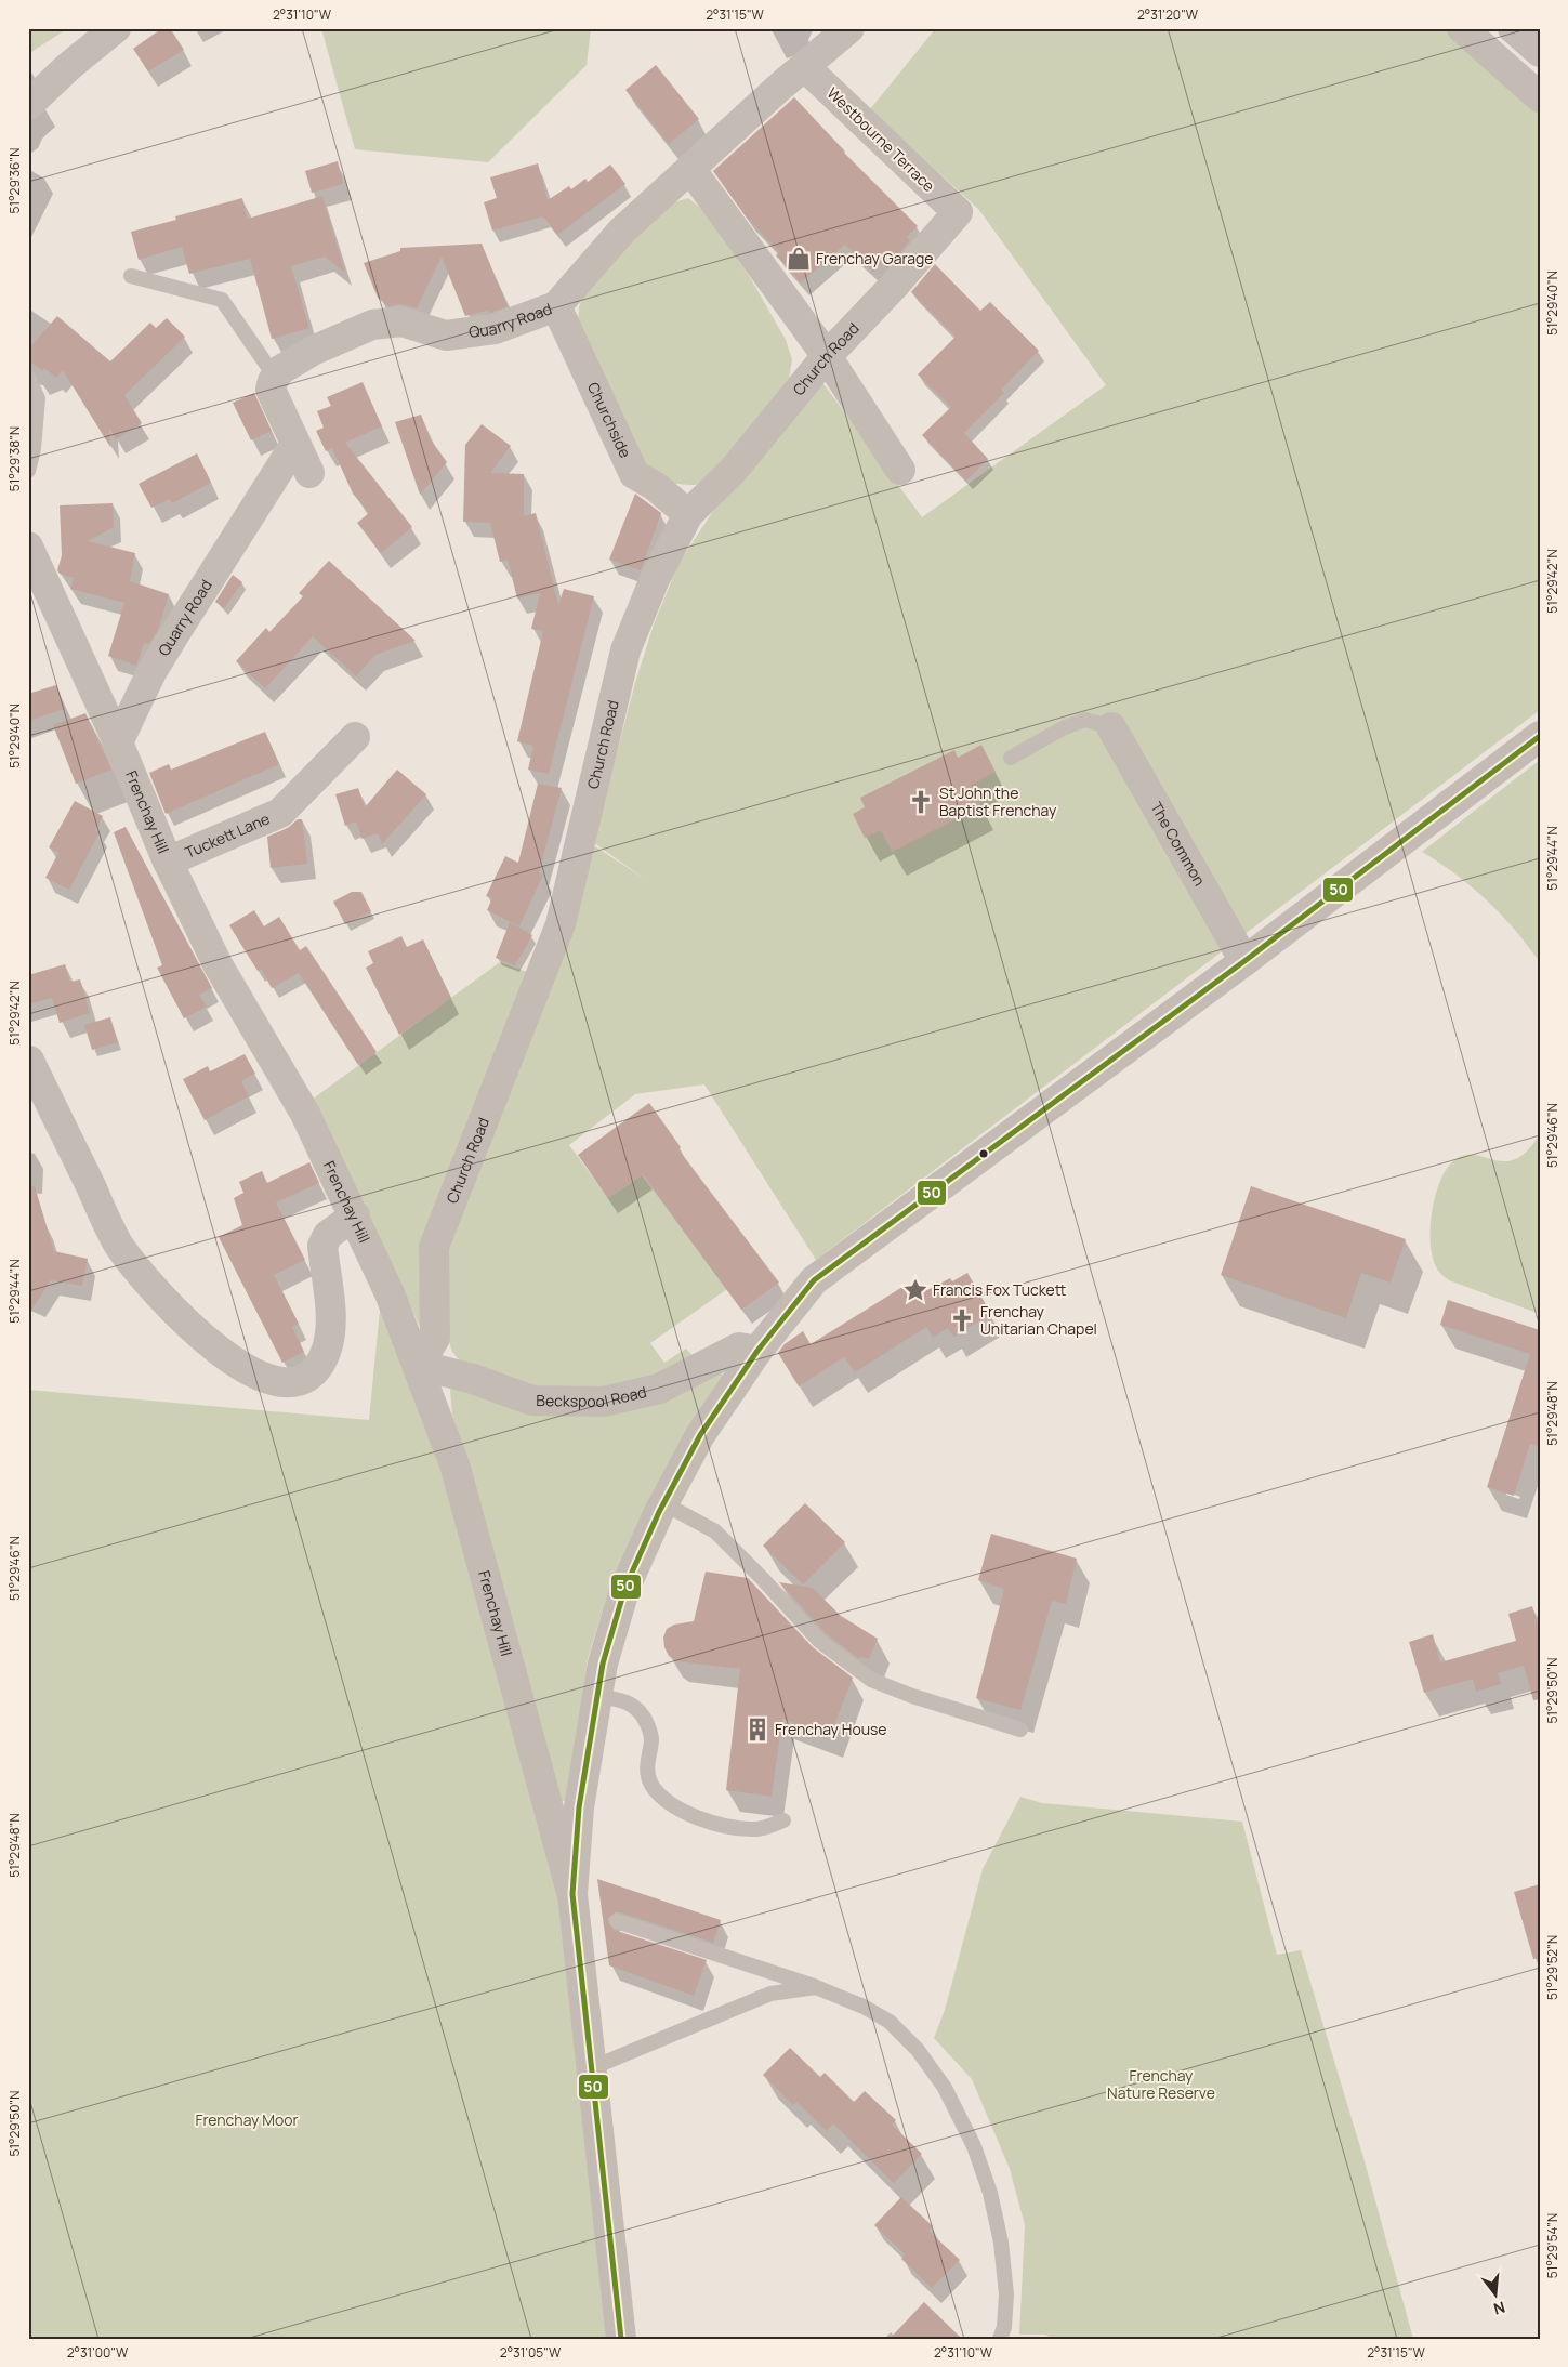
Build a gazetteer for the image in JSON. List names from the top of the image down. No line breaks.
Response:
{"streets":{"street":["Westbourne Terrace","Quarry Road","Church Road","Churchside","Frenchay Hill","Tuckett Lane","The Common","Beckspool Road"]},"crossings":[["Westbourne Terrace","Quarry Road"],["Westbourne Terrace","Church Road"],["Quarry Road","Churchside"],["Quarry Road","Frenchay Hill"],["Church Road","Churchside"],["Church Road","Frenchay Hill"],["Church Road","Beckspool Road"],["Frenchay Hill","Tuckett Lane"],["Frenchay Hill","Beckspool Road"]],"parks":["Frenchay Nature Reserve","Frenchay Moor"],"places":{"shop":["Frenchay Garage"],"church":["St John the Baptist Frenchay","Frenchay Unitarian Chapel"],"place":["Francis Fox Tuckett"],"building":["Frenchay House"]},"lines":["transit line 50"],"north":"bottom","coordinates":["2°31'10\"W","2°31'15\"W","2°31'20\"W","51°29'36\"N","51°29'40\"N","51°29'38\"N","51°29'42\"N","51°29'44\"N","51°29'46\"N","51°29'48\"N","51°29'50\"N","51°29'52\"N","51°29'54\"N","2°31'00\"W","2°31'05\"W"]}
